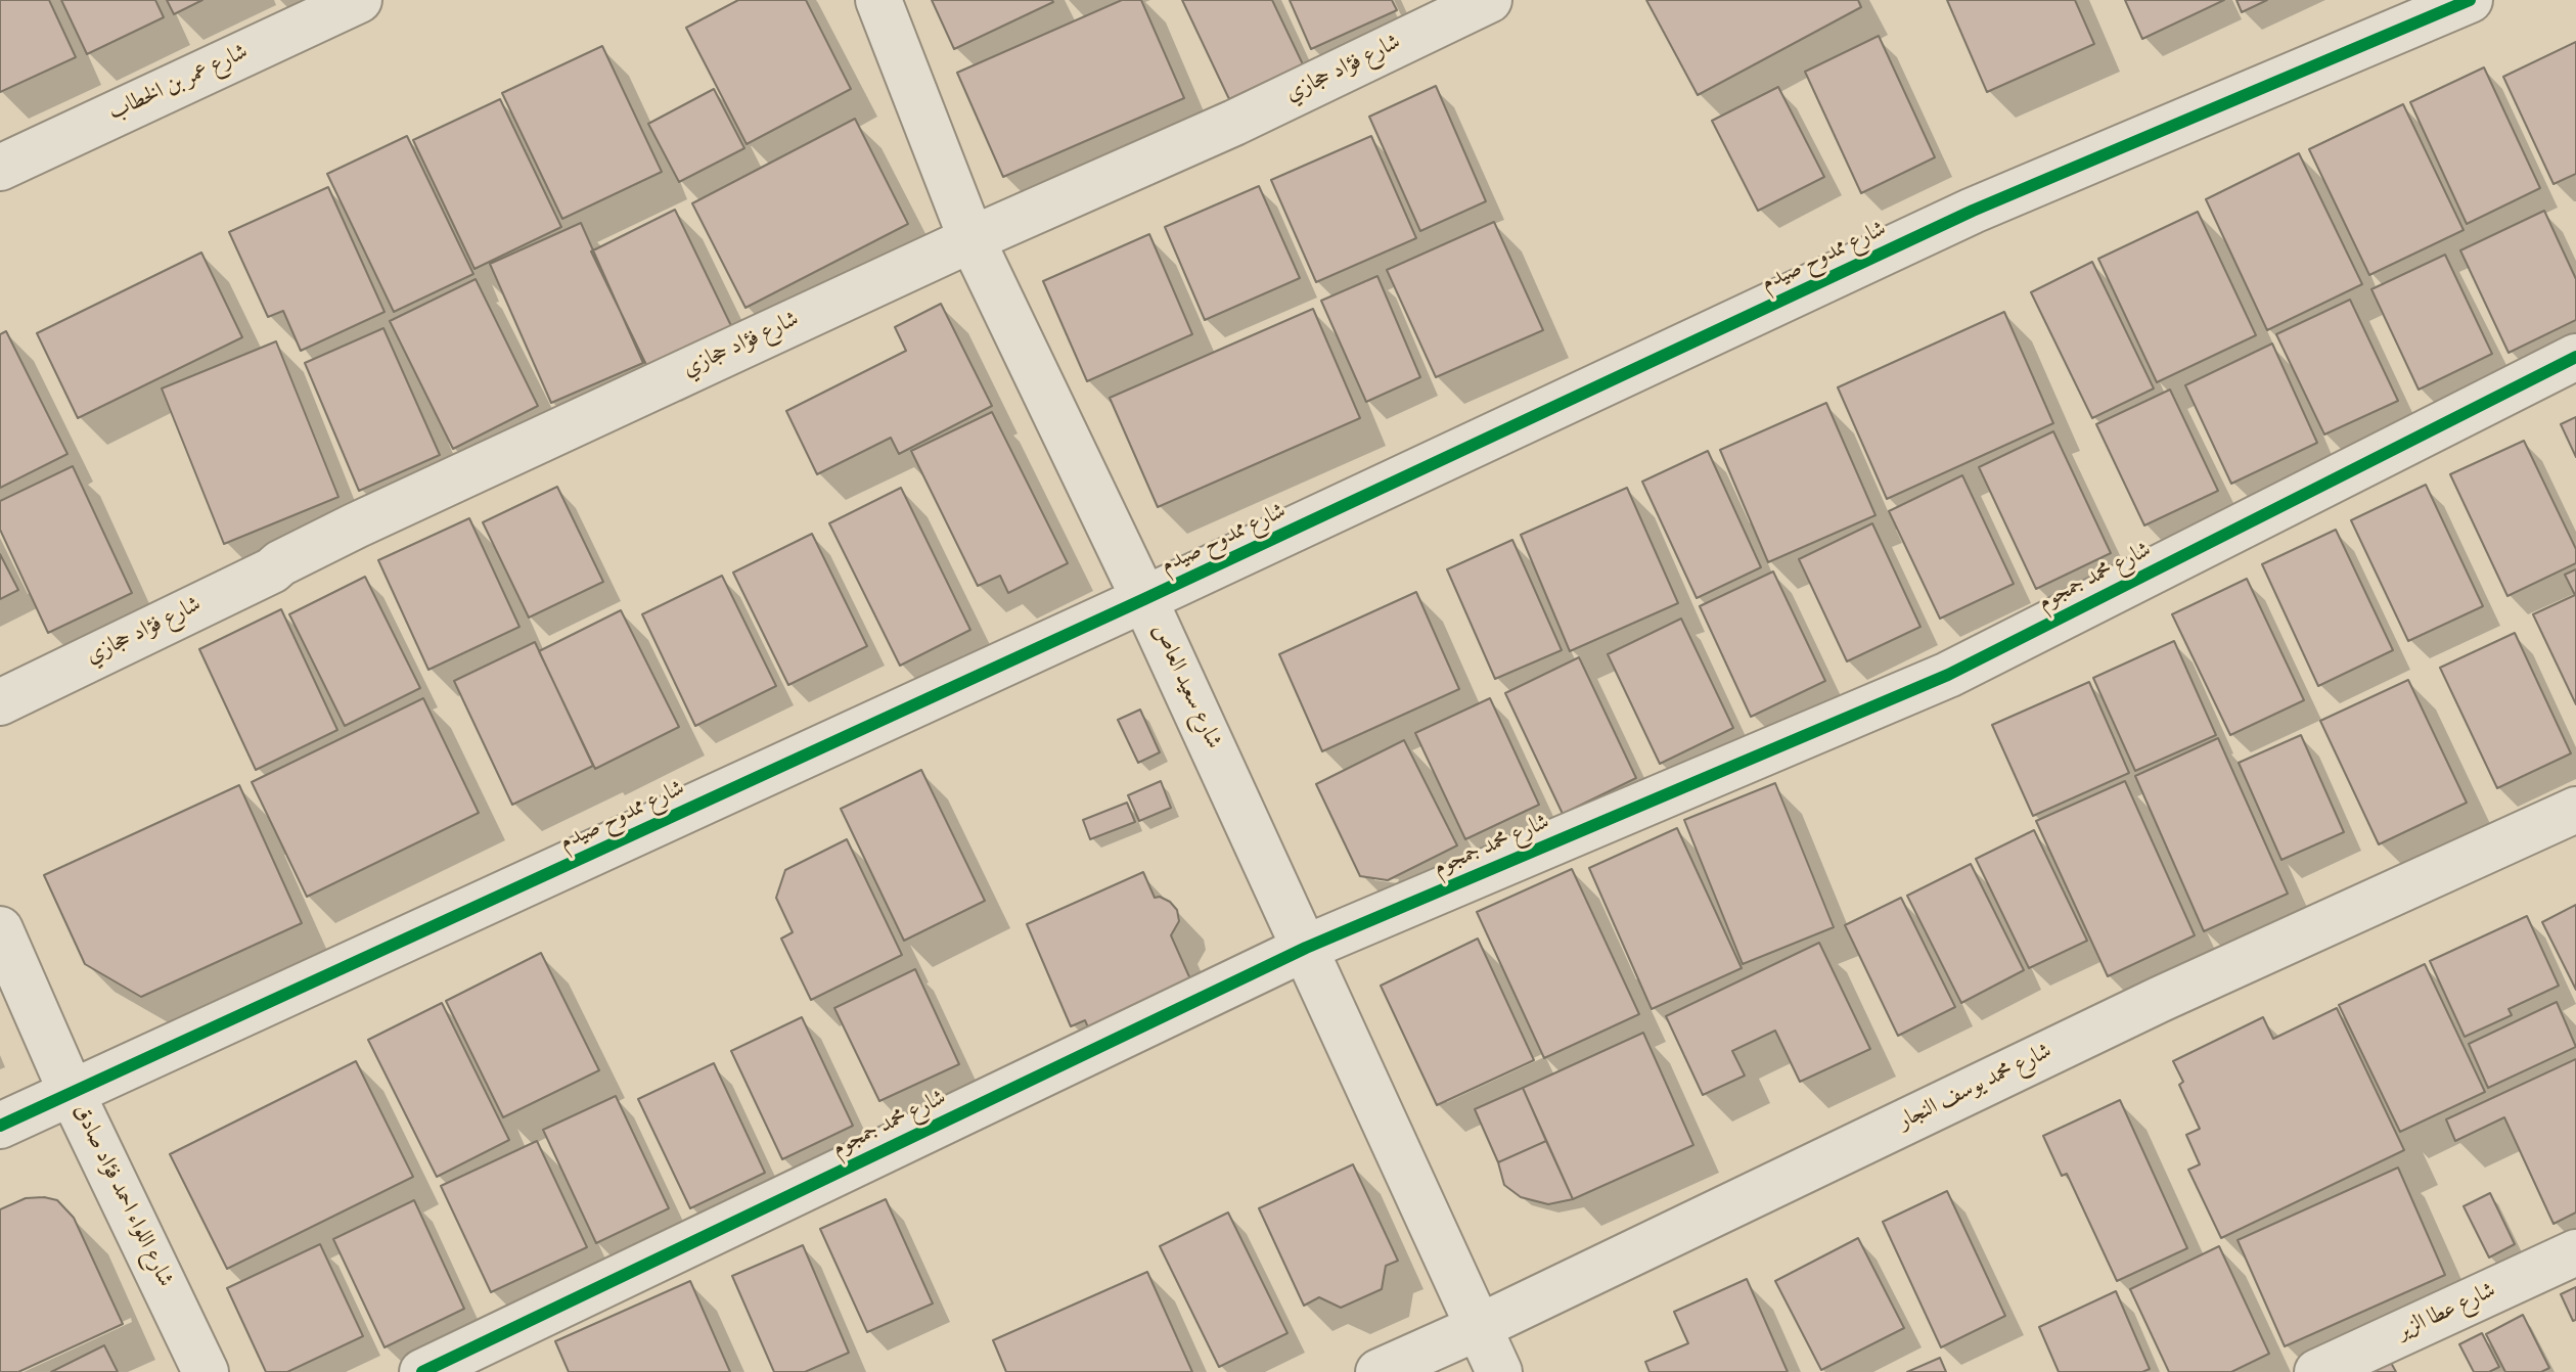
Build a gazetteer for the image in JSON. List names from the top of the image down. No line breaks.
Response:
{"streets":{"street":["شارع فؤاد حجازي","شارع عمر بن الخطاب","شارع ممدوح صيدم","شارع محمد جمجوم","شارع سعيد العاص","شارع محمد يوسف النجار","شارع اللواء احمد فؤاد صادق","شارع عطا الزير"]},"crossings":[["شارع فؤاد حجازي","شارع سعيد العاص"],["شارع ممدوح صيدم","شارع سعيد العاص"],["شارع ممدوح صيدم","شارع اللواء احمد فؤاد صادق"],["شارع محمد جمجوم","شارع سعيد العاص"],["شارع سعيد العاص","شارع محمد يوسف النجار"]]}
